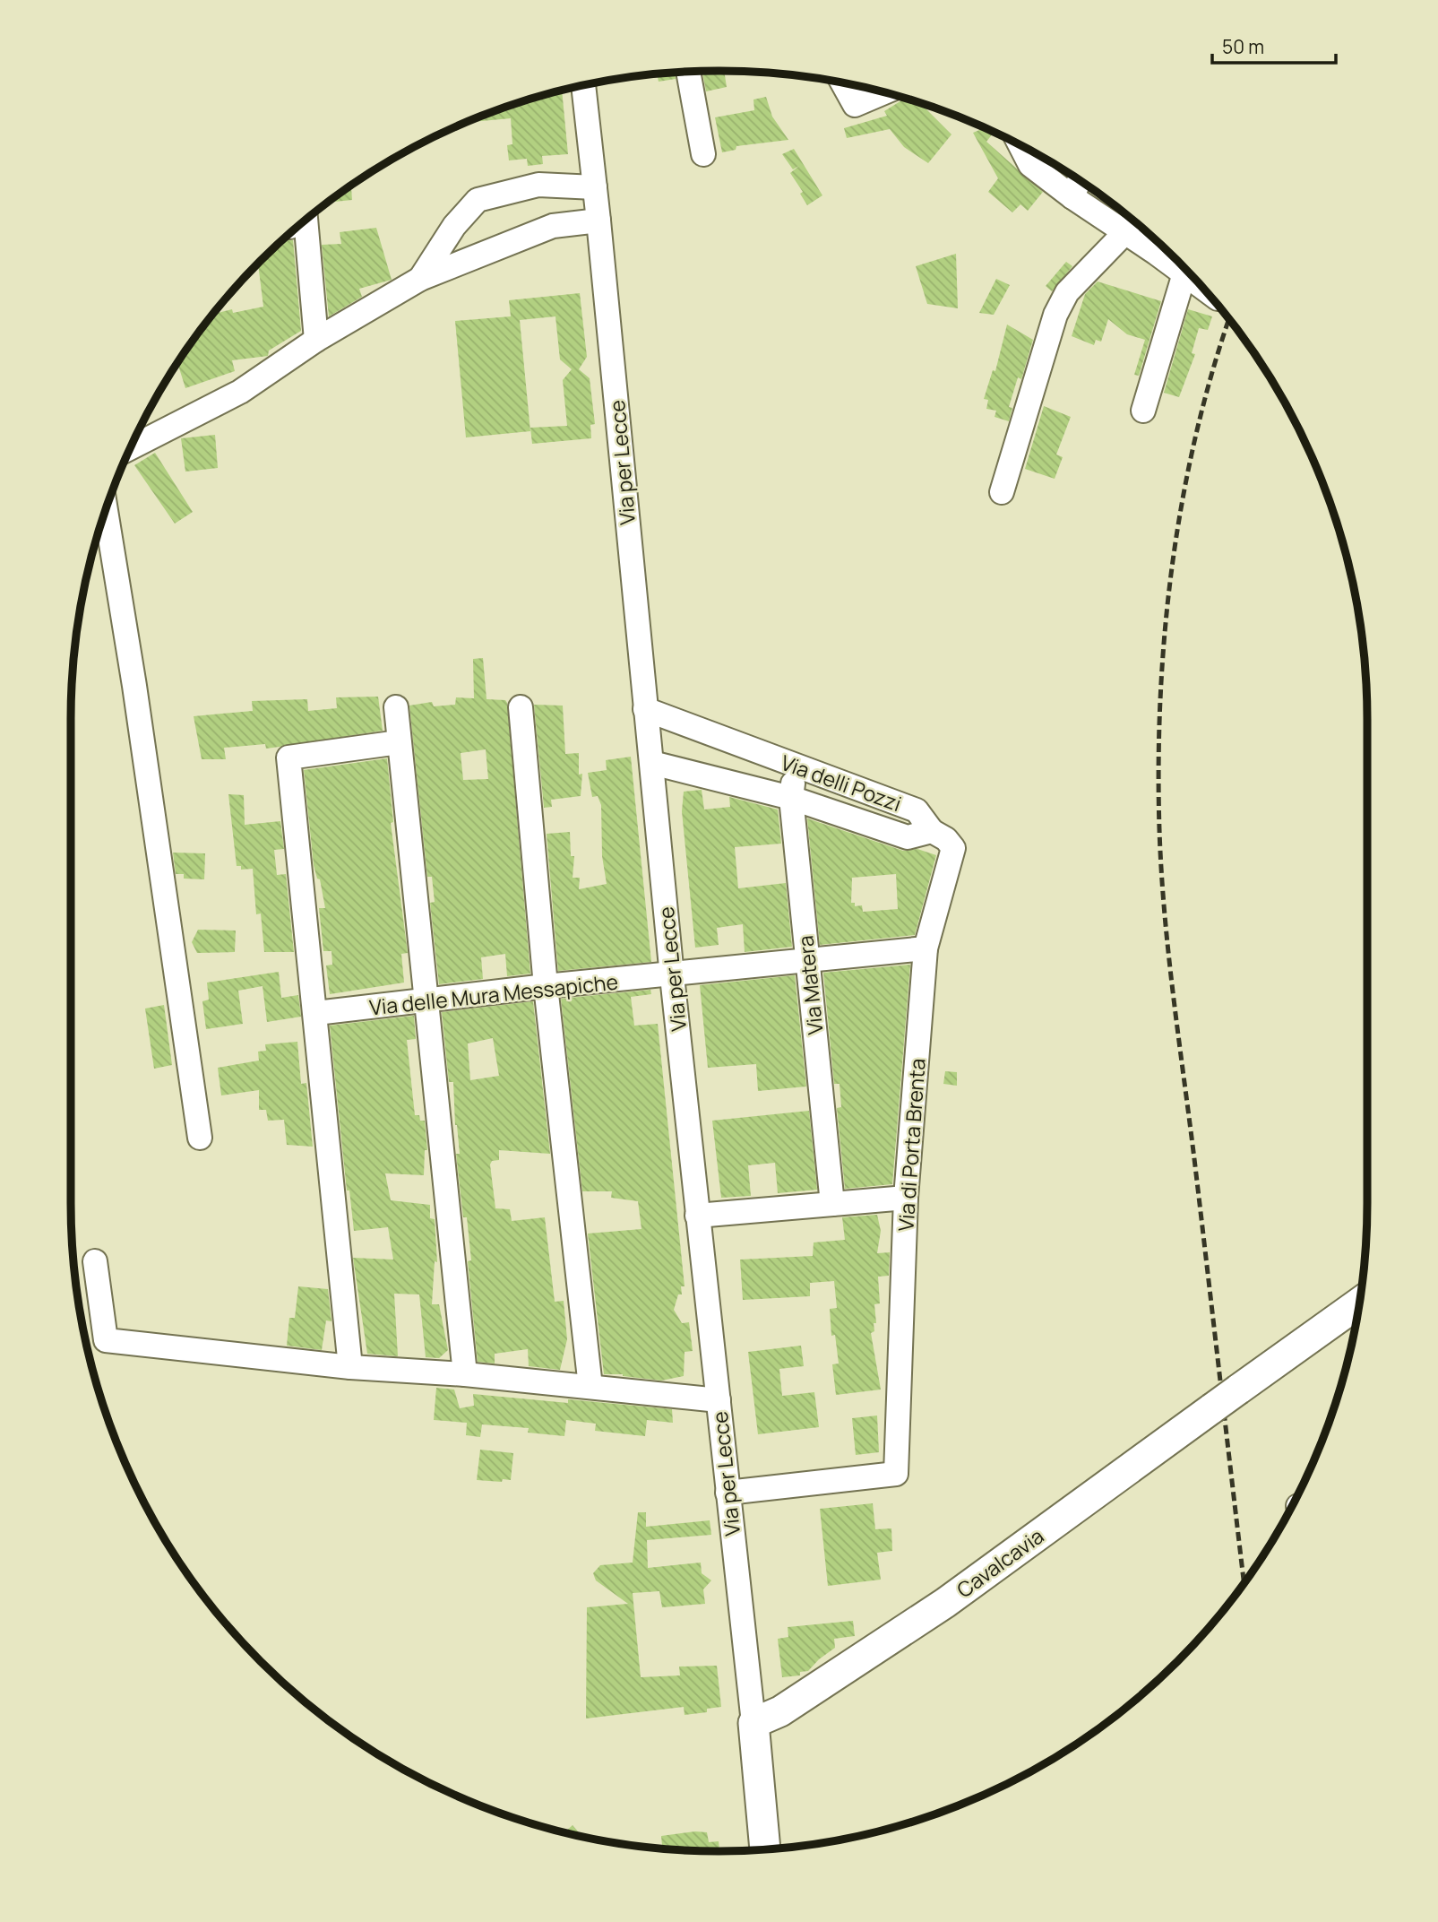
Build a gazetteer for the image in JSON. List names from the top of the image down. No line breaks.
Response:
{"streets":{"main road":["Via per Lecce","Cavalcavia"],"street":["Via delli Pozzi","Via Matera","Via delle Mura Messapiche","Via di Porta Brenta"]},"crossings":[["Via per Lecce","Via delli Pozzi"],["Via per Lecce","Via delle Mura Messapiche"],["Via per Lecce","Via di Porta Brenta"],["Via per Lecce","Cavalcavia"],["Via delli Pozzi","Via Matera"],["Via delli Pozzi","Via di Porta Brenta"],["Via Matera","Via delle Mura Messapiche"],["Via delle Mura Messapiche","Via di Porta Brenta"]],"scale_bar":"50 m"}
